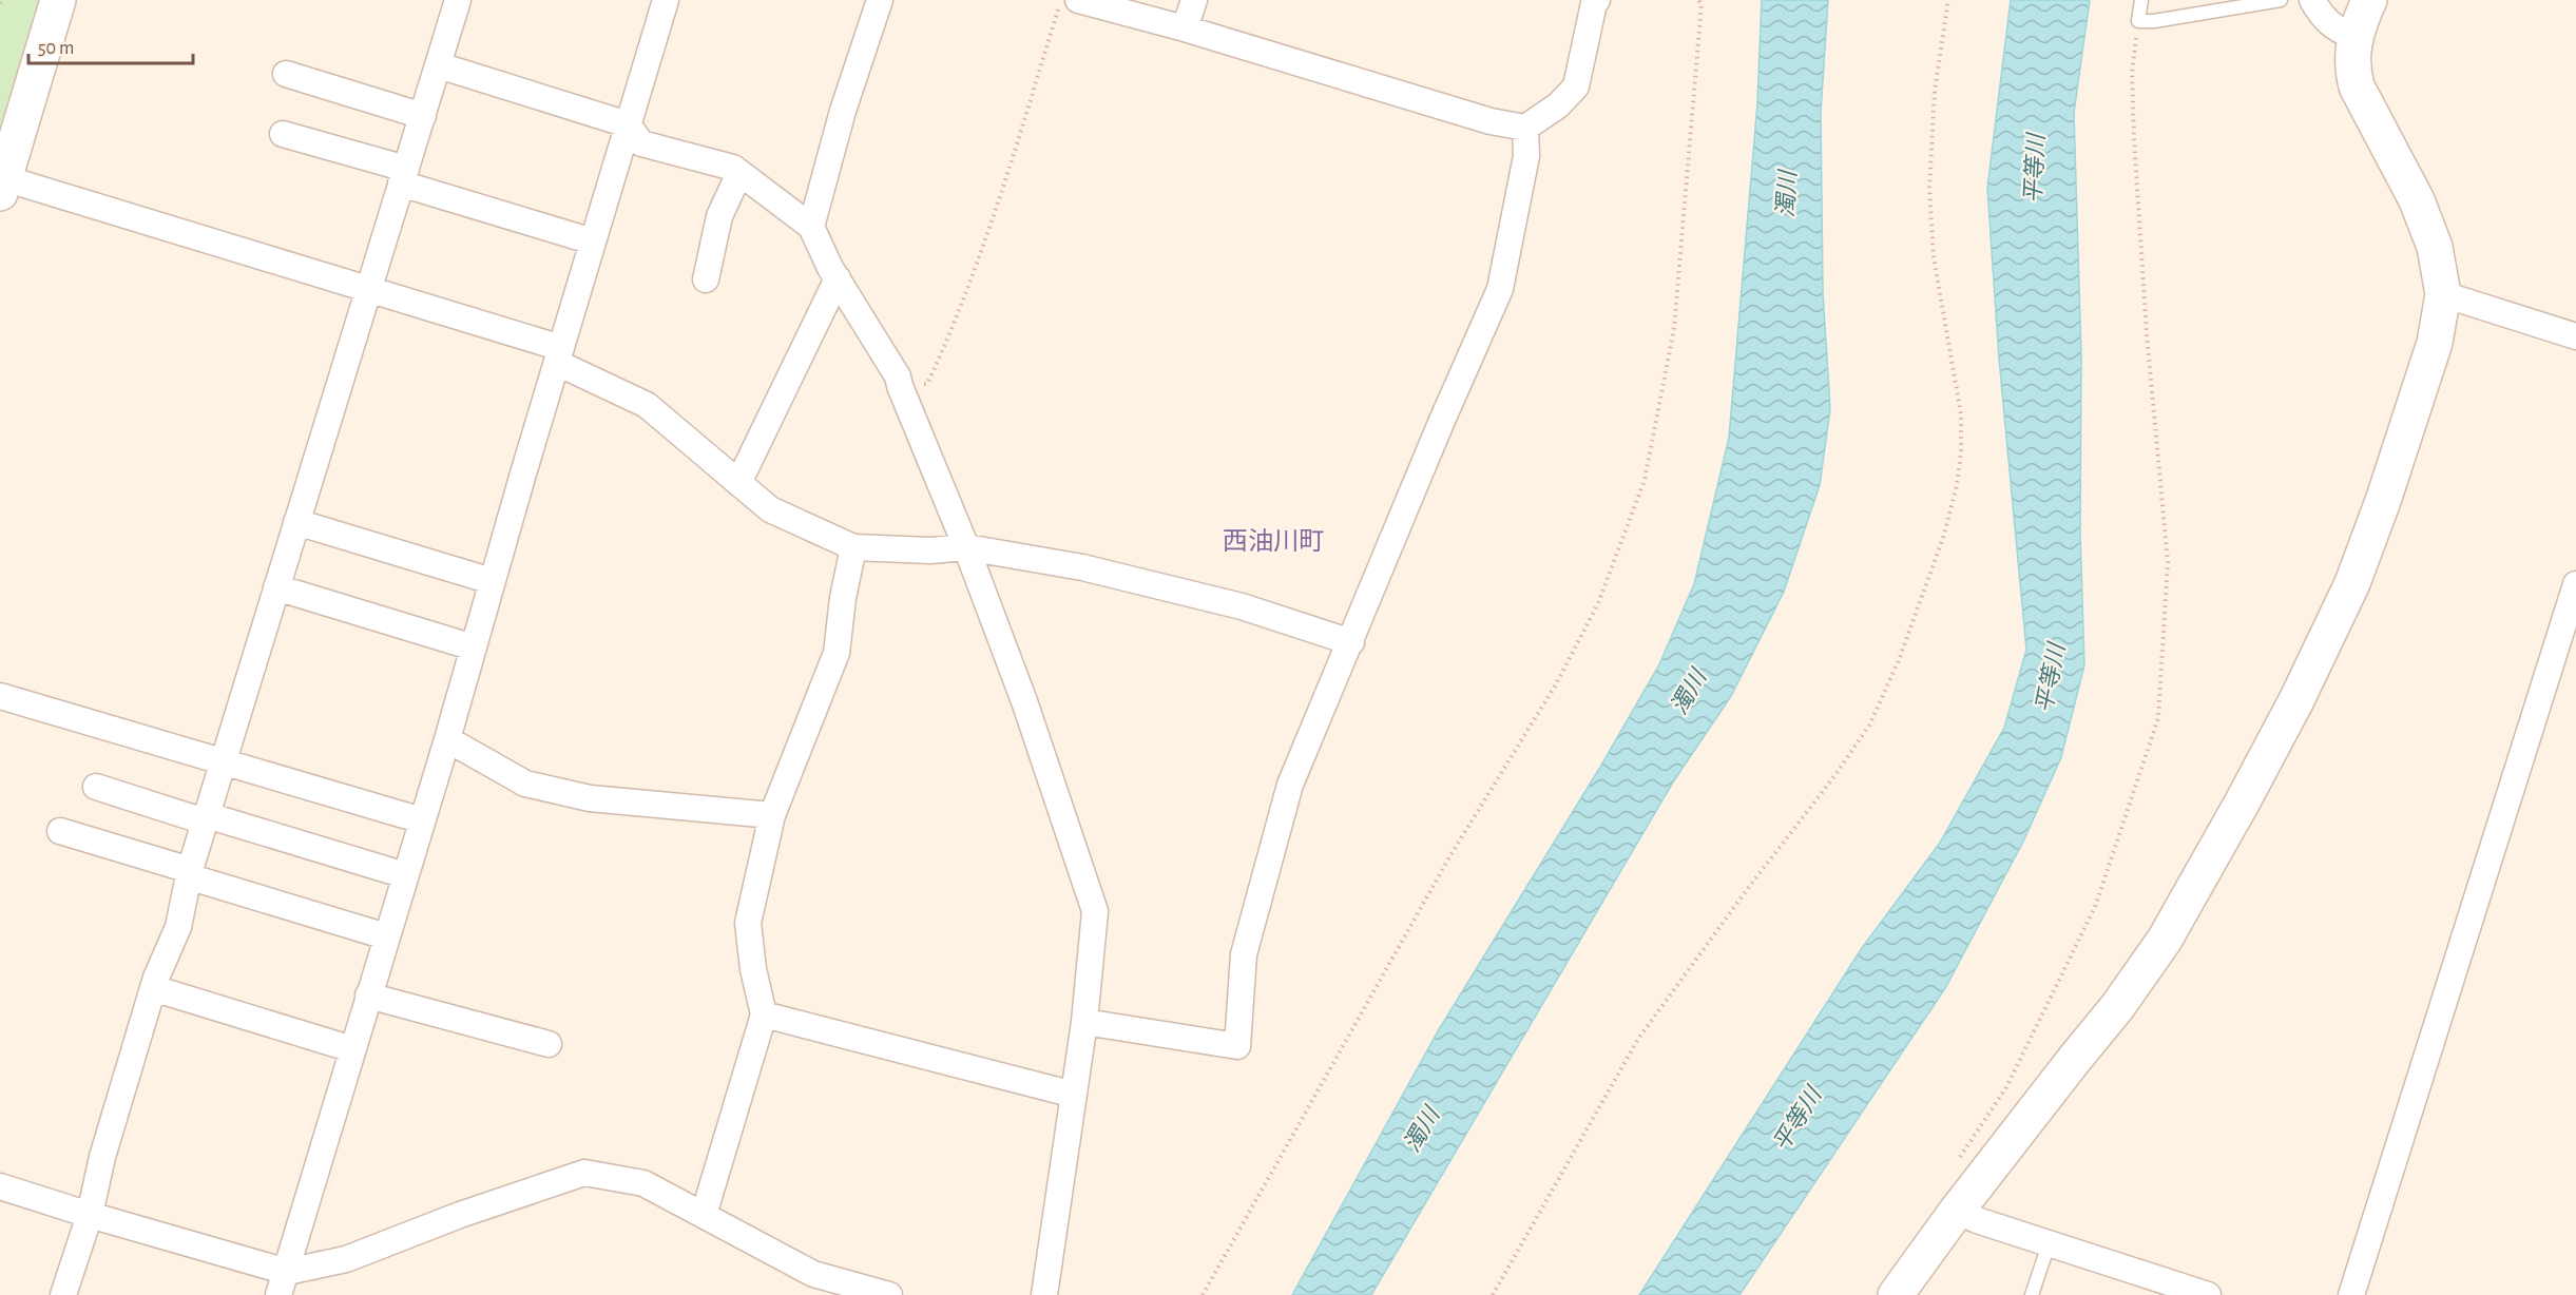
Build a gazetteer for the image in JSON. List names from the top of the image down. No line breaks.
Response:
{"districts":["西油川町"],"water":["平等川","濁川"],"scale_bar":"50 m"}
